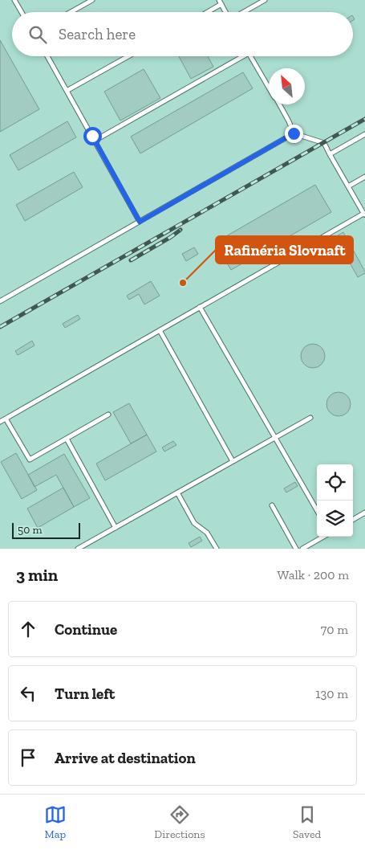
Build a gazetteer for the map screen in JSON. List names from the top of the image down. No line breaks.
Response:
{"places":["Rafinéria Slovnaft"],"scale_bar":"50 m","north":"top left","page":{"search":"Search here","scale":"50 m","heading":["3 min","Walk · 200 m"],"list":[["Continue","70 m"],["Turn left","130 m"],"Arrive at destination"],"nav":["Map","Directions","Saved"]}}
